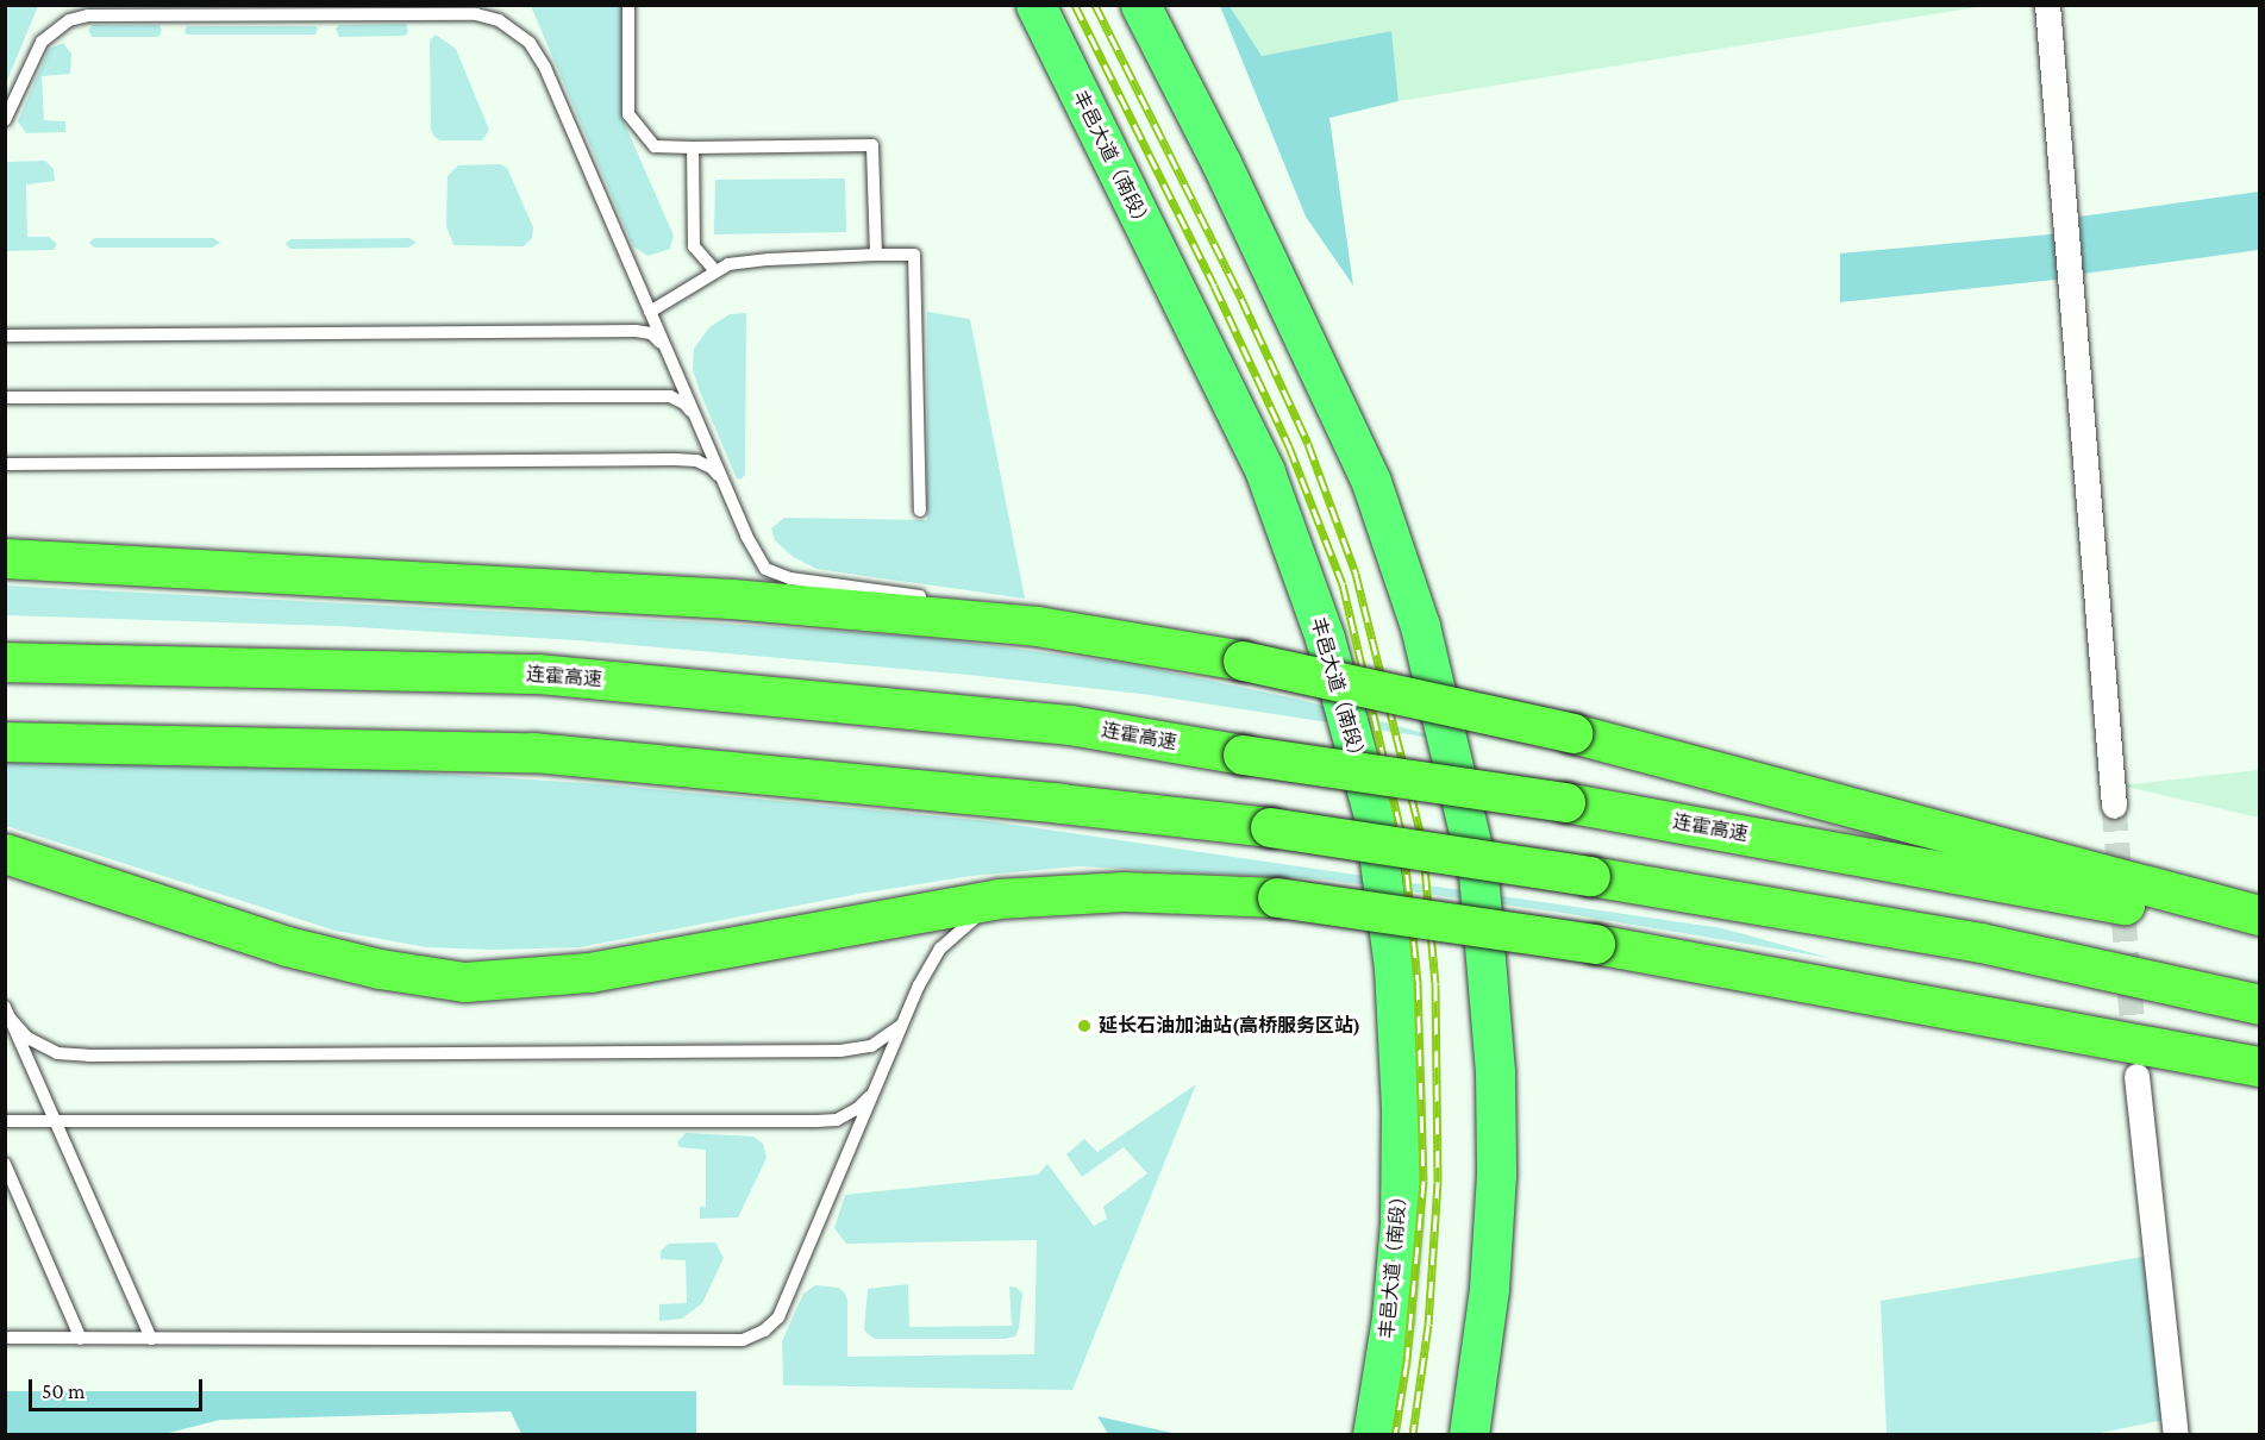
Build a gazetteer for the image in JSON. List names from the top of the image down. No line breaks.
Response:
{"streets":{"highway":["连霍高速"],"main road":["丰邑大道（南段）"]},"places":["延长石油加油站(高桥服务区站)"],"scale_bar":"50 m"}
